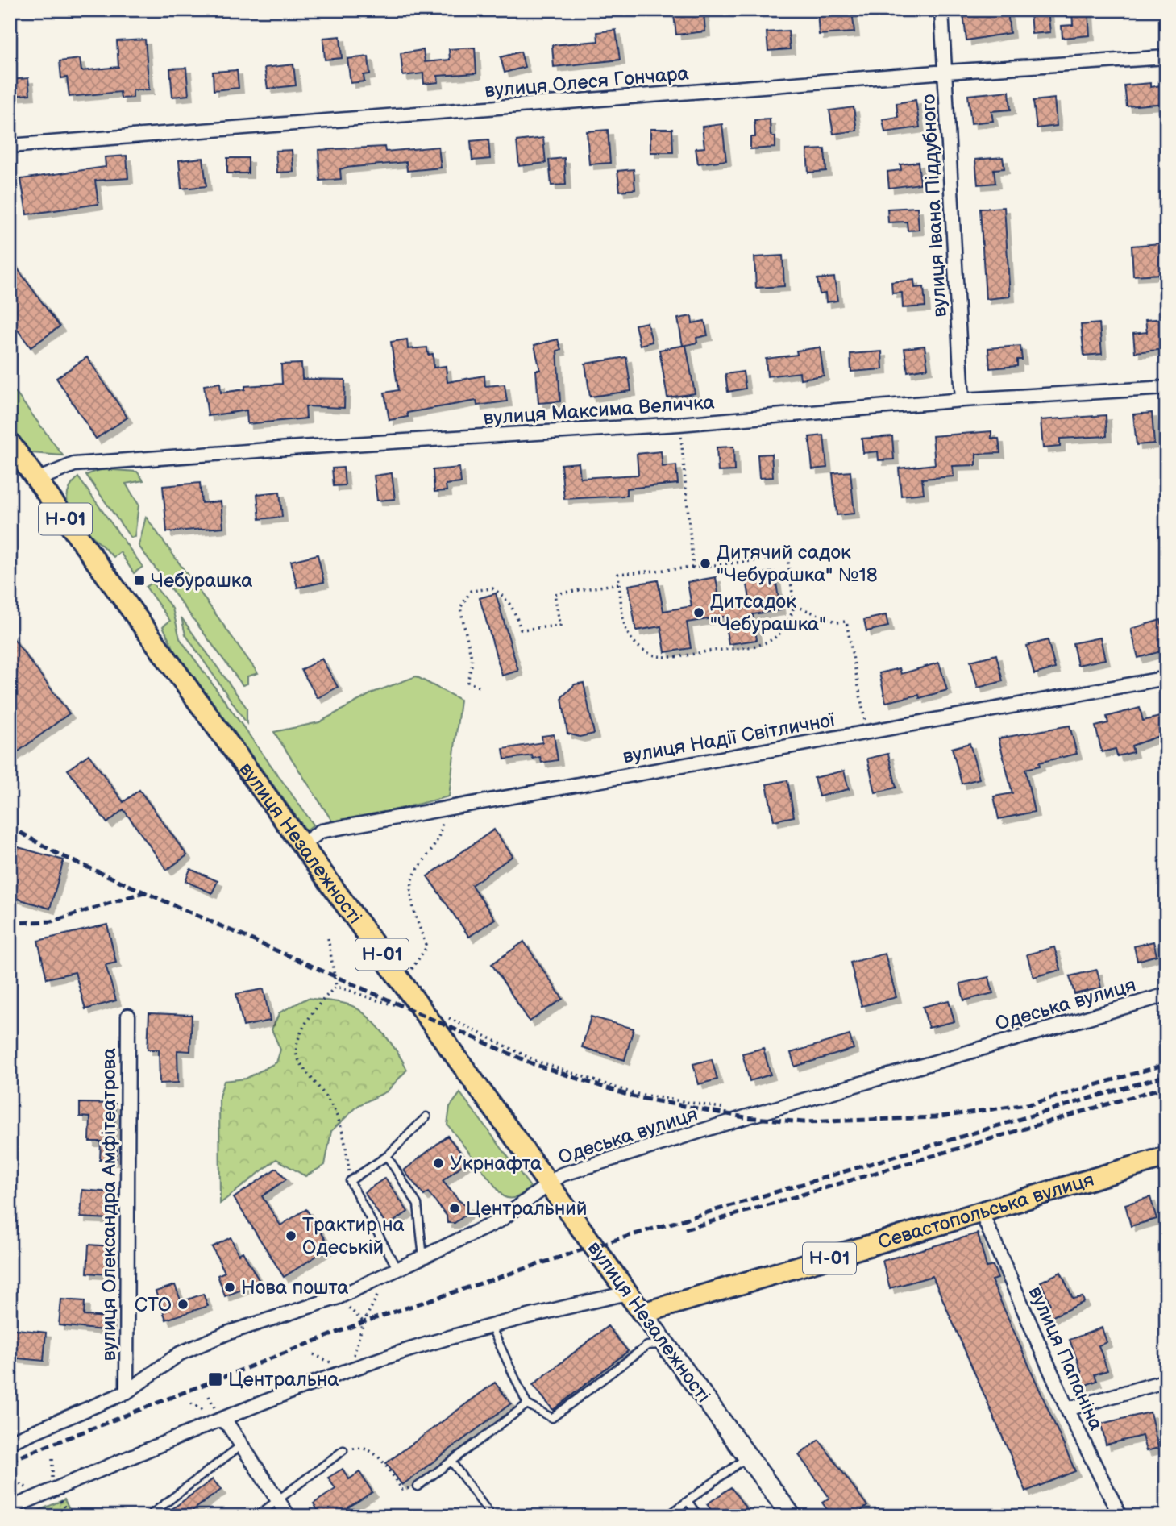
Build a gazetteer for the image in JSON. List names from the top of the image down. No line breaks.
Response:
{"streets":{"main road":["Н-01","вулиця Незалежності","Севастопольська вулиця"],"street":["вулиця Олеся Гончара","вулиця Івана Піддубного","вулиця Максима Величка","вулиця Надії Світличної","Одеська вулиця","вулиця Олександра Амфітеатрова","вулиця Папаніна"]},"crossings":[["вулиця Олеся Гончара","вулиця Івана Піддубного"],["вулиця Івана Піддубного","вулиця Максима Величка"],["вулиця Максима Величка","вулиця Незалежності"],["вулиця Надії Світличної","вулиця Незалежності"],["вулиця Незалежності","Одеська вулиця"],["вулиця Незалежності","Севастопольська вулиця"],["Одеська вулиця","вулиця Олександра Амфітеатрова"],["Севастопольська вулиця","вулиця Папаніна"]],"places":{"other":["Дитячий садок \"Чебурашка\" №18","Дитсадок \"Чебурашка\"","Укрнафта","Центральний","Трактир на Одеській","Нова пошта","СТО"],"transit":["Чебурашка","Центральна"]}}
